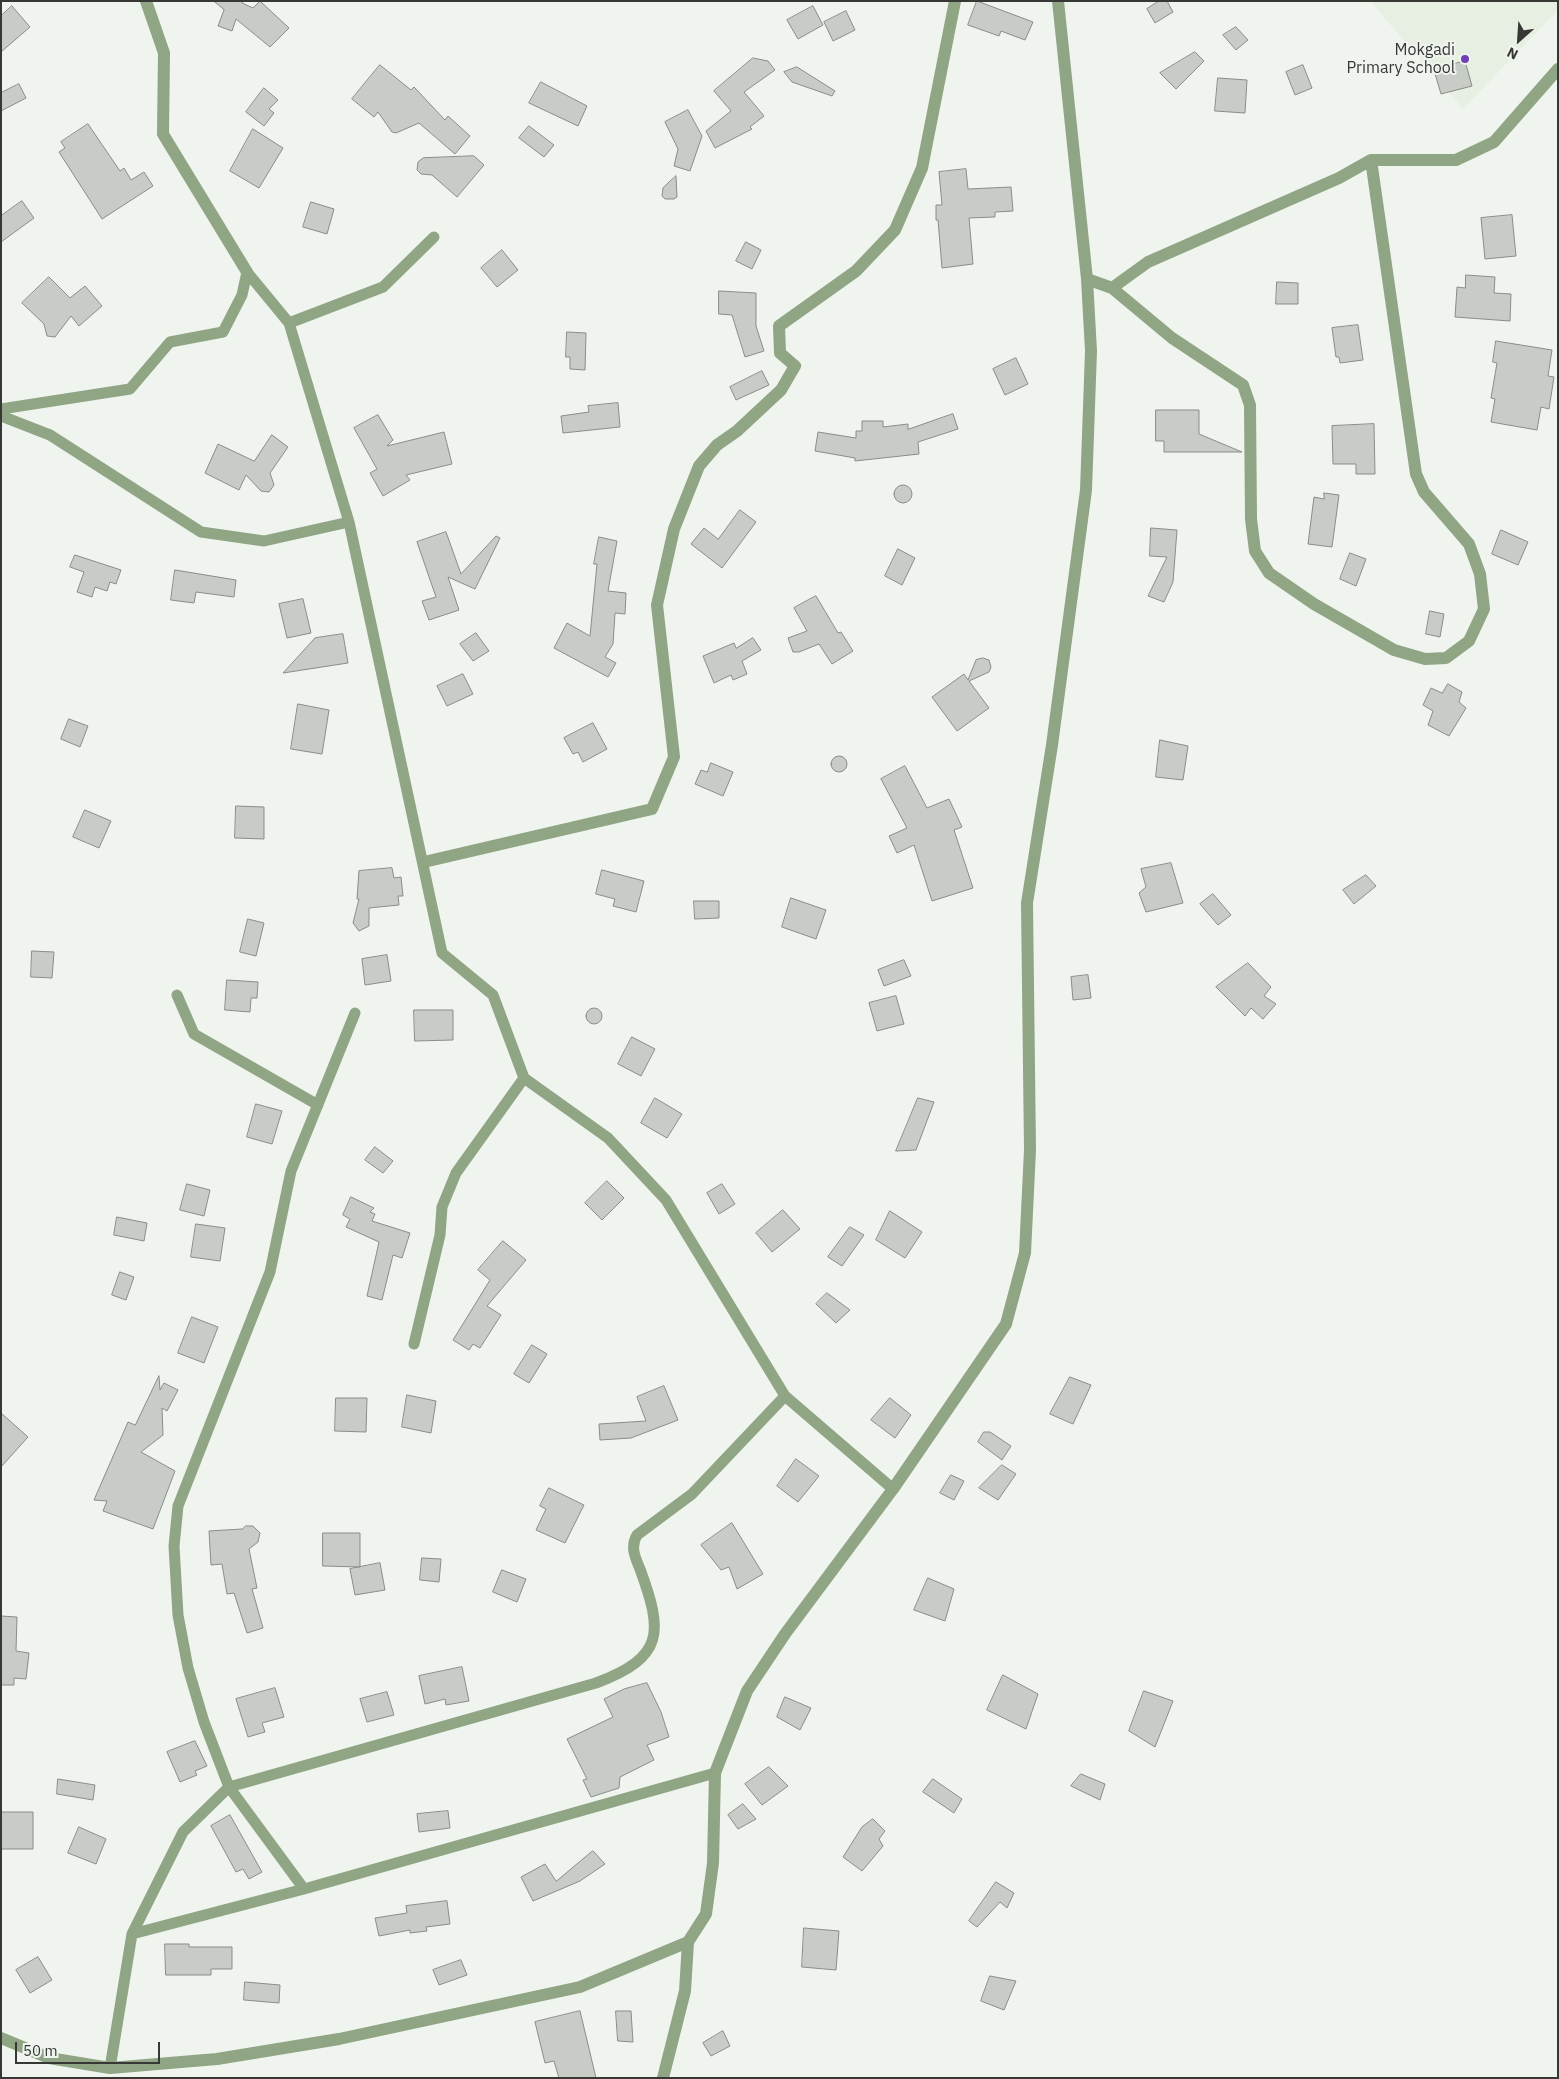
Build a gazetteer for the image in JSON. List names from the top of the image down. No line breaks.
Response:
{"places":["Mokgadi Primary School"],"scale_bar":"50 m","north":"bottom left"}
